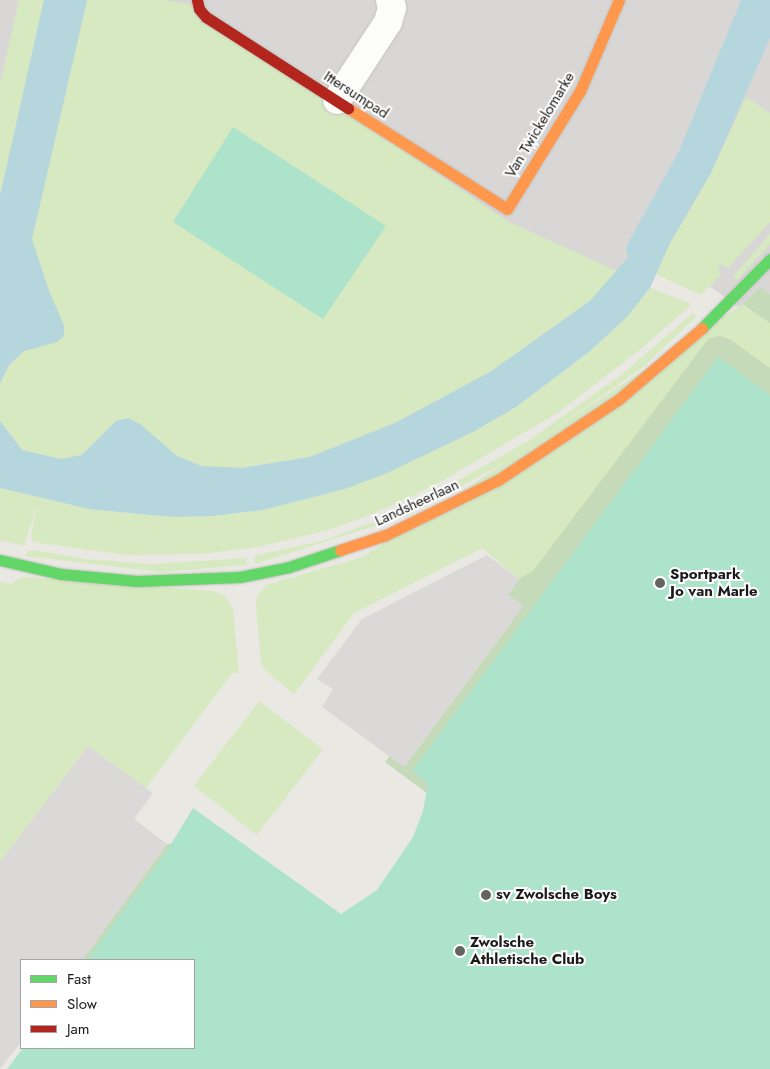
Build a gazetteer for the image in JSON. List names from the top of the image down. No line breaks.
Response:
{"streets":{"street":["Ittersumpad","Van Twickelomarke","Landsheerlaan"]},"crossings":[["Ittersumpad","Van Twickelomarke"]],"places":["Sportpark Jo van Marle","sv Zwolsche Boys","Zwolsche Athletische Club"],"legend":["Fast","Slow","Jam"]}
